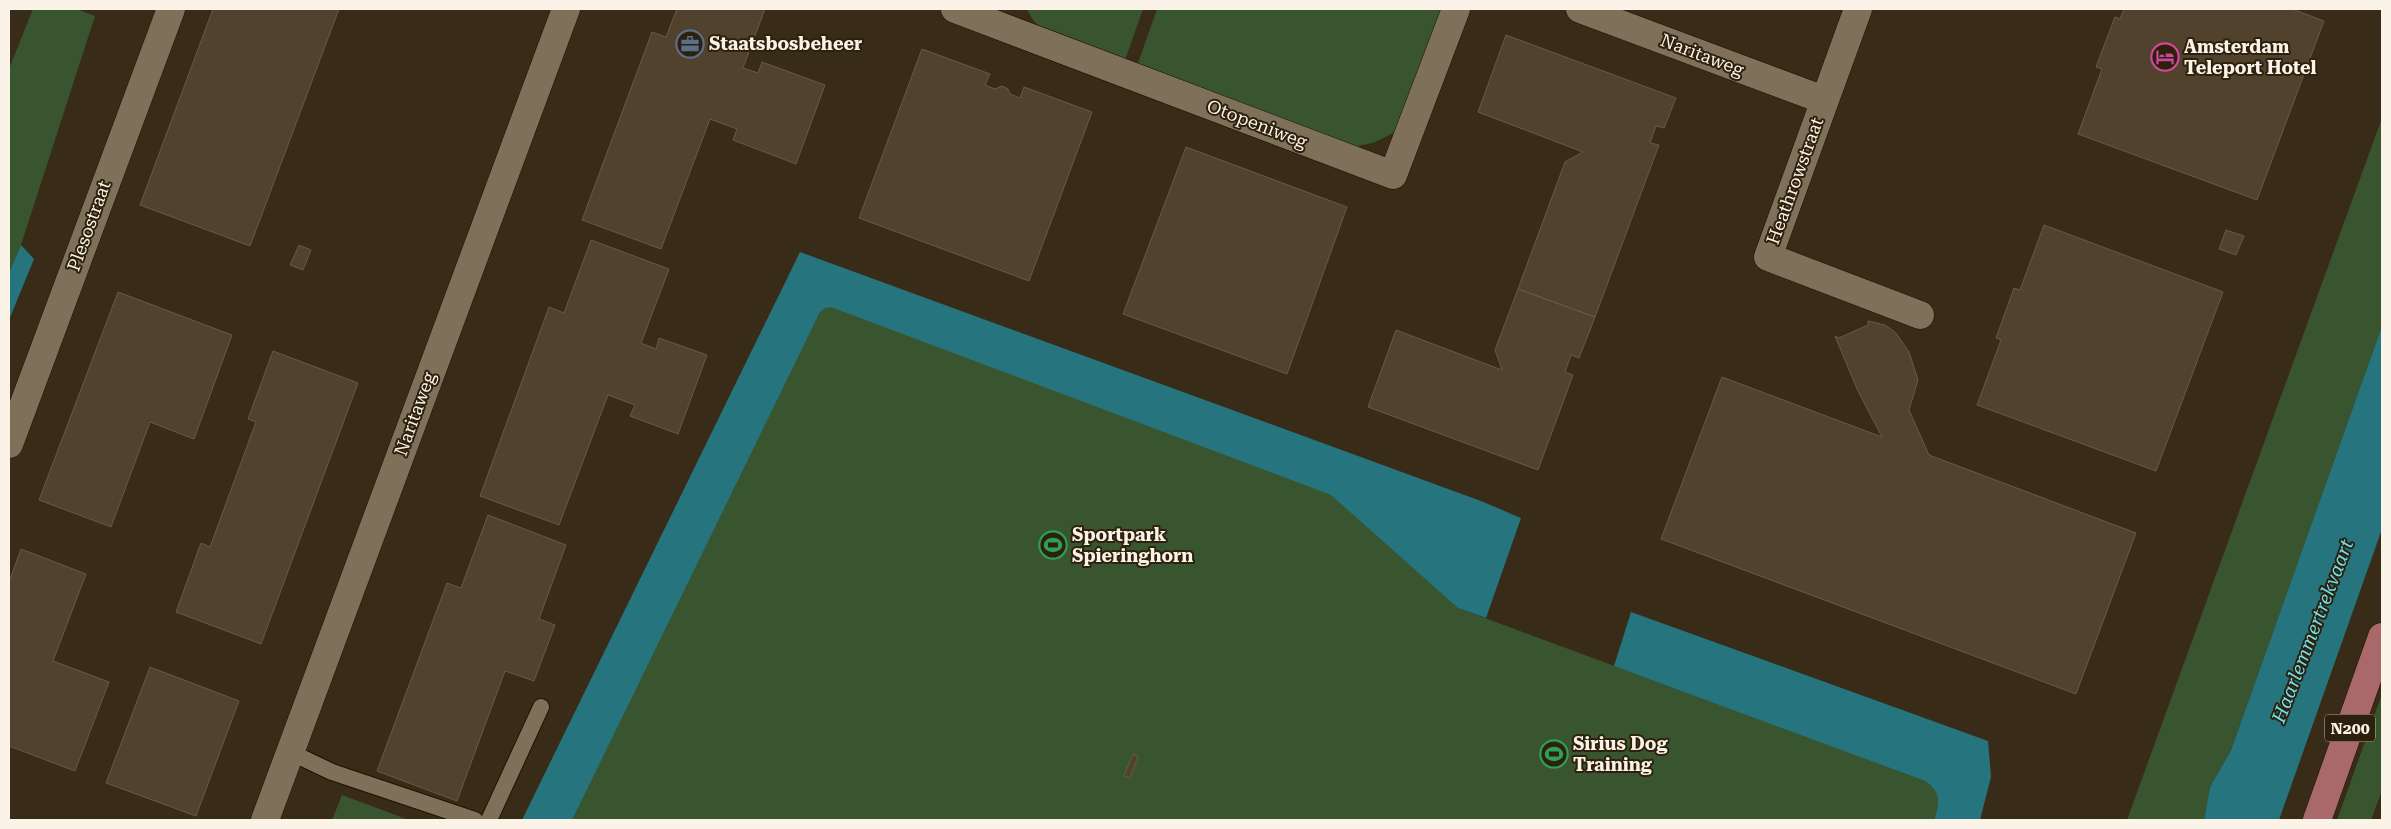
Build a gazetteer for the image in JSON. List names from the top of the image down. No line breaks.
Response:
{"streets":{"main road":["N200"],"street":["Naritaweg","Otopeniweg","Heathrowstraat","Plesostraat"]},"crossings":[["Naritaweg","Heathrowstraat"]],"water":["Haarlemmertrekvaart"],"places":{"office":["Staatsbosbeheer"],"hotel":["Amsterdam Teleport Hotel"],"sports":["Sportpark Spieringhorn","Sirius Dog Training"]}}
